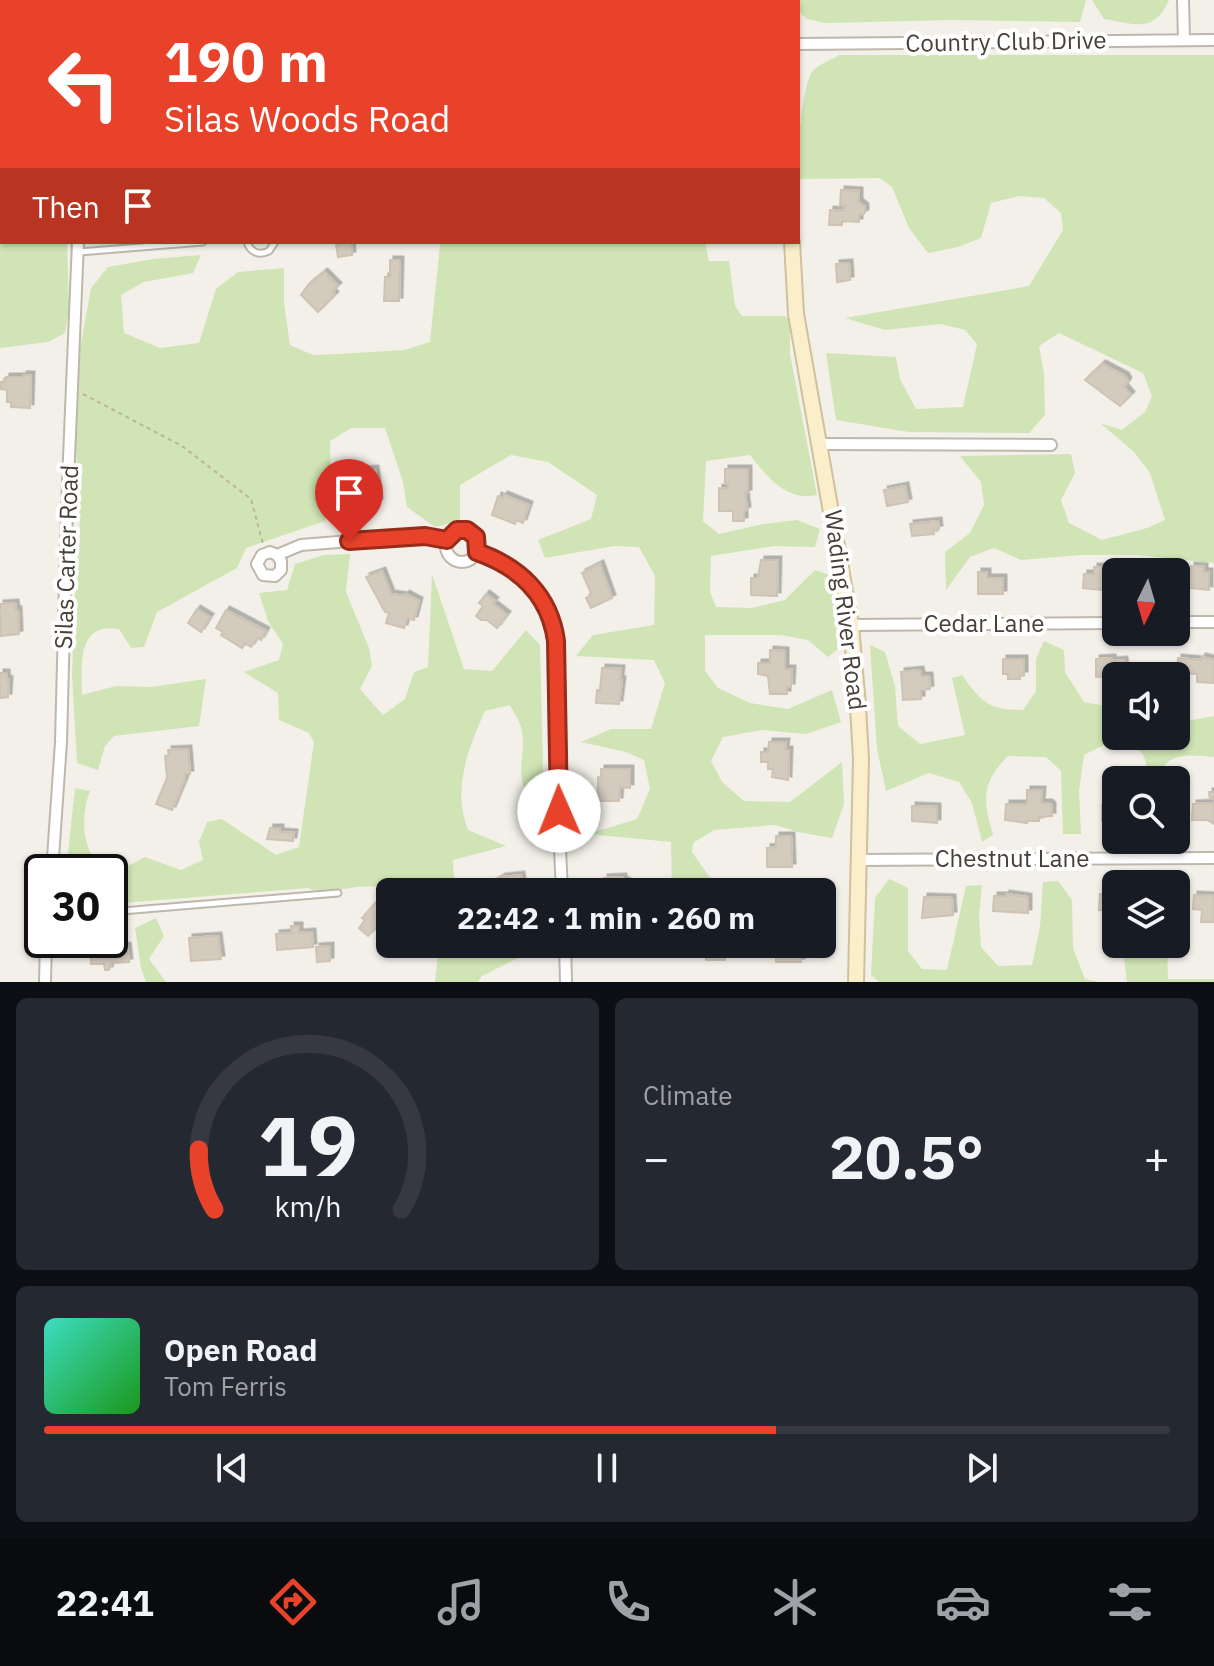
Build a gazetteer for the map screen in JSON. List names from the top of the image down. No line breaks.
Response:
{"streets":{"main road":["Wading River Road"],"street":["Country Club Drive","Silas Carter Road","Cedar Lane","Chestnut Lane"]},"crossings":[["Wading River Road","Cedar Lane"],["Wading River Road","Chestnut Lane"]],"north":"bottom","page":{"turn":["190 m","Silas Woods Road"],"then":"Then","limit":"30","trip":"22:42 · 1 min · 260 m","tile":"Climate","heat":["−","20.5°","+"],"song":["Open Road","Tom Ferris"],"tabs":"22:41","gauge":["19","km/h"]}}
